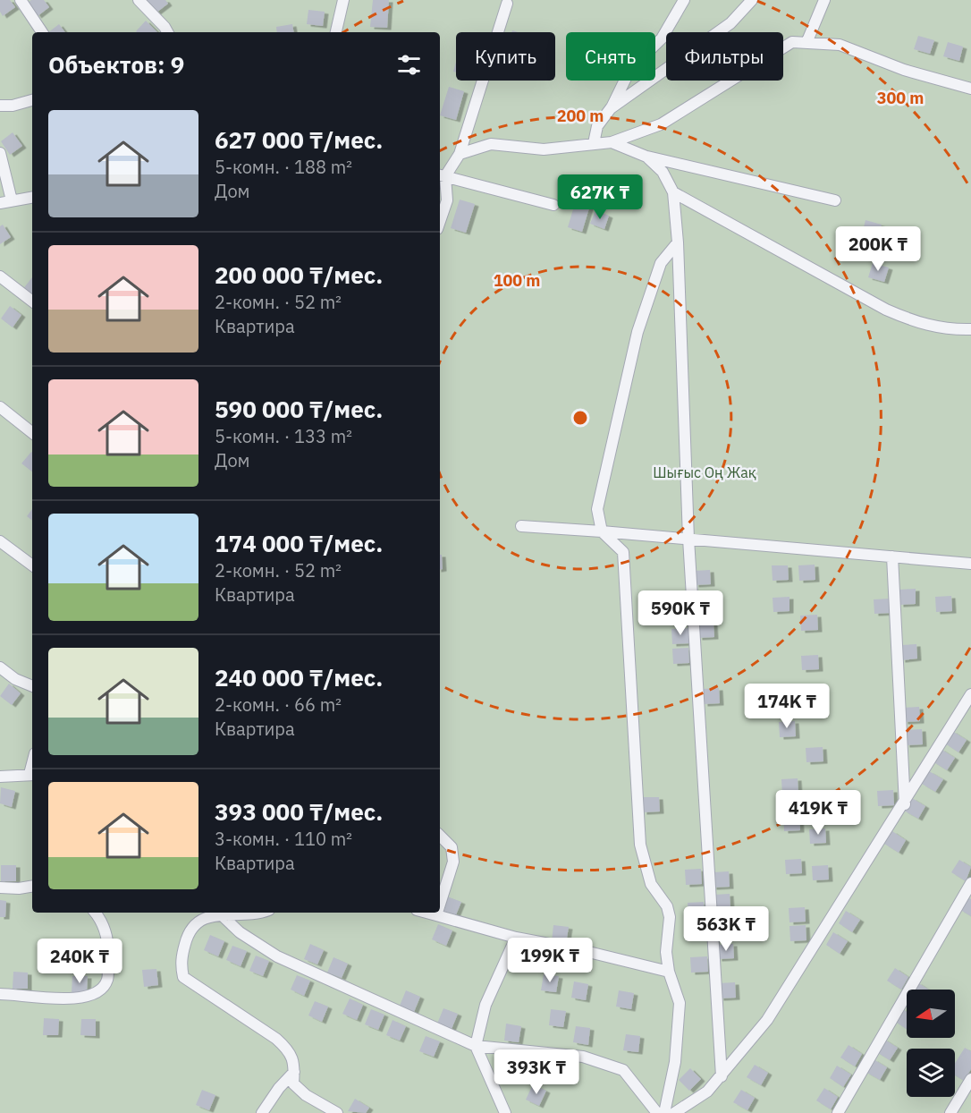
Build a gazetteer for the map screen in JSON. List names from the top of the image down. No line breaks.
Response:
{"parks":["Шығыс Оң Жақ"],"north":"left","page":{"chip":["Купить","Снять","Фильтры"],"heading":"Объектов: 9","list":[{"name":"627 000 ₸/мес.","note":"5-комн. · 188 m² · Дом"},{"name":"200 000 ₸/мес.","note":"2-комн. · 52 m² · Квартира"},{"name":"590 000 ₸/мес.","note":"5-комн. · 133 m² · Дом"},{"name":"174 000 ₸/мес.","note":"2-комн. · 52 m² · Квартира"},{"name":"240 000 ₸/мес.","note":"2-комн. · 66 m² · Квартира"},{"name":"393 000 ₸/мес.","note":"3-комн. · 110 m² · Квартира"}],"price":["627K ₸","200K ₸","590K ₸","174K ₸","419K ₸","563K ₸","199K ₸","240K ₸","393K ₸"]},"rings":["300 m","200 m","100 m"]}
